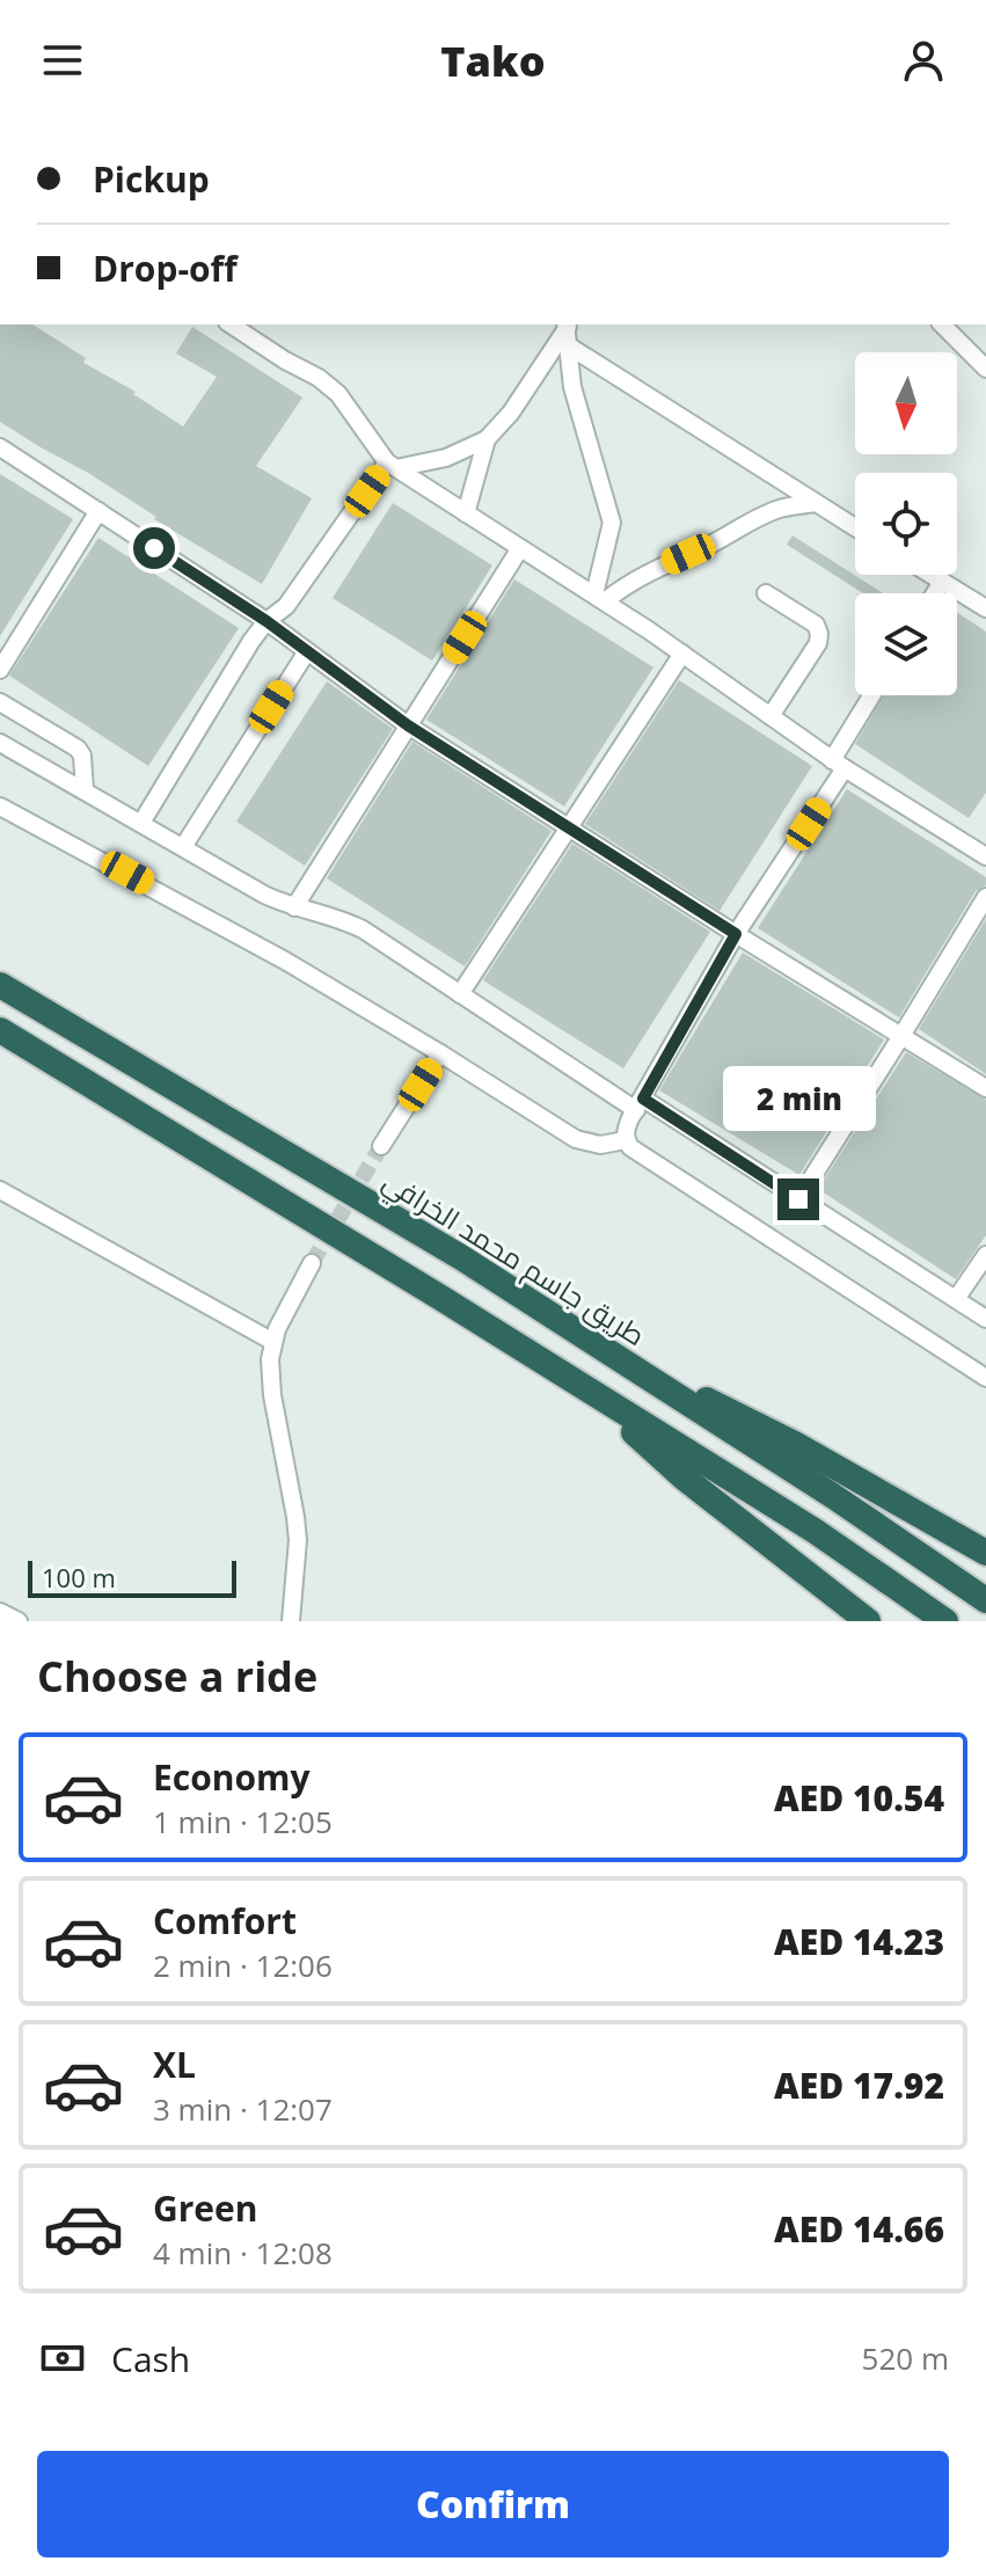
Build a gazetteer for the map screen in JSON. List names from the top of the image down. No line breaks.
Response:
{"streets":{"highway":["طريق جاسم محمد الخرافي"]},"scale_bar":"100 m","north":"bottom","page":{"header":"Tako","banner":["Pickup","Drop-off"],"bubble":"2 min","scale":"100 m","heading":"Choose a ride","list":[{"name":"Economy","note":"1 min · 12:05","value":"AED 10.54"},{"name":"Comfort","note":"2 min · 12:06","value":"AED 14.23"},{"name":"XL","note":"3 min · 12:07","value":"AED 17.92"},{"name":"Green","note":"4 min · 12:08","value":"AED 14.66"}],"pay":["Cash","520 m"],"buttons":"Confirm"}}
